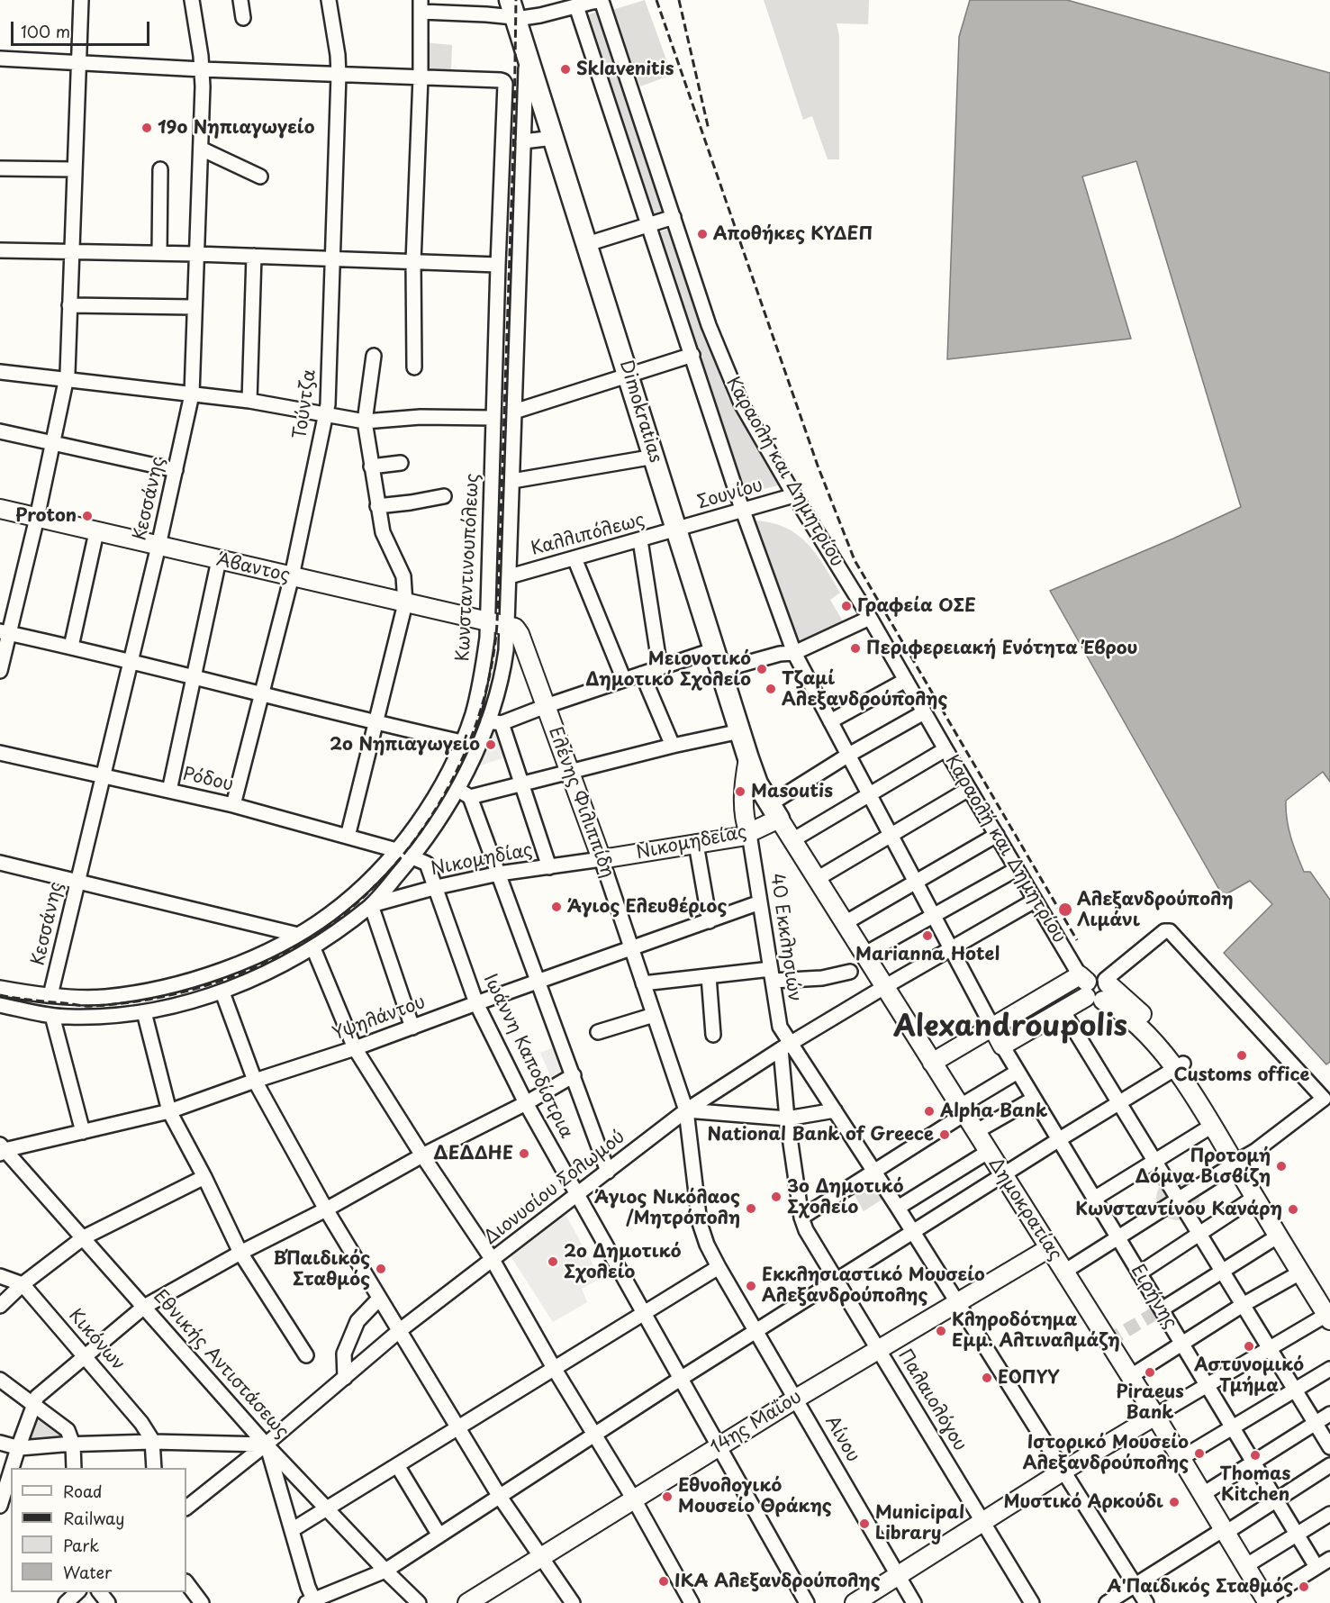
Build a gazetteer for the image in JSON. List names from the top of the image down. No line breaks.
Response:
{"streets":{"highway":["Dimokratias"],"main road":["Άβαντος","Ελένης Φιλιππίδη","Νικομηδείας","Δημοκρατίας","Ειρήνης","14ης Μαΐου"],"street":["Τούντζα","Καραολή και Δημητρίου","Σουνίου","Κεσσάνης","Καλλιπόλεως","Κωνσταντινουπόλεως","Ρόδου","Νικομηδίας","40 Εκκλησιών","Υψηλάντου","Ιωάννη Καποδίστρια","Διονυσίου Σολωμού","Κικόνων","Εθνικής Αντιστάσεως","Παλαιολόγου","Αίνου"]},"crossings":[["Τούντζα","Άβαντος"],["Τούντζα","Ρόδου"],["Dimokratias","Καραολή και Δημητρίου"],["Dimokratias","Σουνίου"],["Dimokratias","Καλλιπόλεως"],["Dimokratias","Νικομηδείας"],["Dimokratias","Δημοκρατίας"],["Καραολή και Δημητρίου","Σουνίου"],["Καραολή και Δημητρίου","Διονυσίου Σολωμού"],["Σουνίου","Καλλιπόλεως"],["Κεσσάνης","Κωνσταντινουπόλεως"],["Κεσσάνης","Άβαντος"],["Κεσσάνης","Ρόδου"],["Κωνσταντινουπόλεως","Άβαντος"],["Κωνσταντινουπόλεως","Ρόδου"],["Κωνσταντινουπόλεως","Νικομηδίας"],["Κωνσταντινουπόλεως","Ιωάννη Καποδίστρια"],["Άβαντος","Ελένης Φιλιππίδη"],["Ρόδου","Ιωάννη Καποδίστρια"],["Ελένης Φιλιππίδη","Νικομηδείας"],["Ελένης Φιλιππίδη","Νικομηδίας"],["Ελένης Φιλιππίδη","Υψηλάντου"],["Ελένης Φιλιππίδη","Διονυσίου Σολωμού"],["Ελένης Φιλιππίδη","Αίνου"],["Νικομηδείας","Νικομηδίας"],["Νικομηδείας","40 Εκκλησιών"],["Νικομηδείας","Δημοκρατίας"],["Νικομηδίας","Ιωάννη Καποδίστρια"],["40 Εκκλησιών","Υψηλάντου"],["40 Εκκλησιών","Διονυσίου Σολωμού"],["40 Εκκλησιών","Παλαιολόγου"],["Υψηλάντου","Ιωάννη Καποδίστρια"],["Υψηλάντου","Εθνικής Αντιστάσεως"],["Ιωάννη Καποδίστρια","Διονυσίου Σολωμού"],["Ιωάννη Καποδίστρια","14ης Μαΐου"],["Διονυσίου Σολωμού","Δημοκρατίας"],["Διονυσίου Σολωμού","Εθνικής Αντιστάσεως"],["Διονυσίου Σολωμού","Αίνου"],["Δημοκρατίας","14ης Μαΐου"],["Παλαιολόγου","14ης Μαΐου"],["14ης Μαΐου","Αίνου"]],"districts":["Alexandroupolis"],"places":["Sklavenitis","19ο Νηπιαγωγείο","Αποθήκες ΚΥΔΕΠ","Proton","Γραφεία ΟΣΕ","Περιφερειακή Ενότητα Έβρου","Μειονοτικό Δημοτικό Σχολείο","Tζαμί Αλεξανδρούπολης","2ο Νηπιαγωγείο","Masoutis","Άγιος Ελευθέριος","Αλεξανδρούπολη Λιμάνι","Marianna Hotel","Customs office","Alpha Bank","National Bank of Greece","ΔΕΔΔΗΕ","Προτομή Δόμνα Βισβίζη","3ο Δημοτικό Σχολείο","Άγιος Νικόλαος /Μητρόπολη","Κωνσταντίνου Κανάρη","2o Δημοτικό Σχολείο","Β΄Παιδικός Σταθμός","Εκκλησιαστικό Μουσείο Αλεξανδρούπολης","Κληροδότημα Εμμ. Αλτιναλμάζη","Αστυνομικό Τμήμα","Piraeus Bank","ΕΟΠΥΥ","Ιστορικό Μουσείο Αλεξανδρούπολης","Thomas Kitchen","Εθνολογικό Μουσείο Θράκης","Μυστικό Αρκούδι","Municipal Library","ΙΚΑ Αλεξανδρούπολης","Α'Παιδικός Σταθμός"],"legend":["Road","Railway","Park","Water"],"scale_bar":"100 m"}
